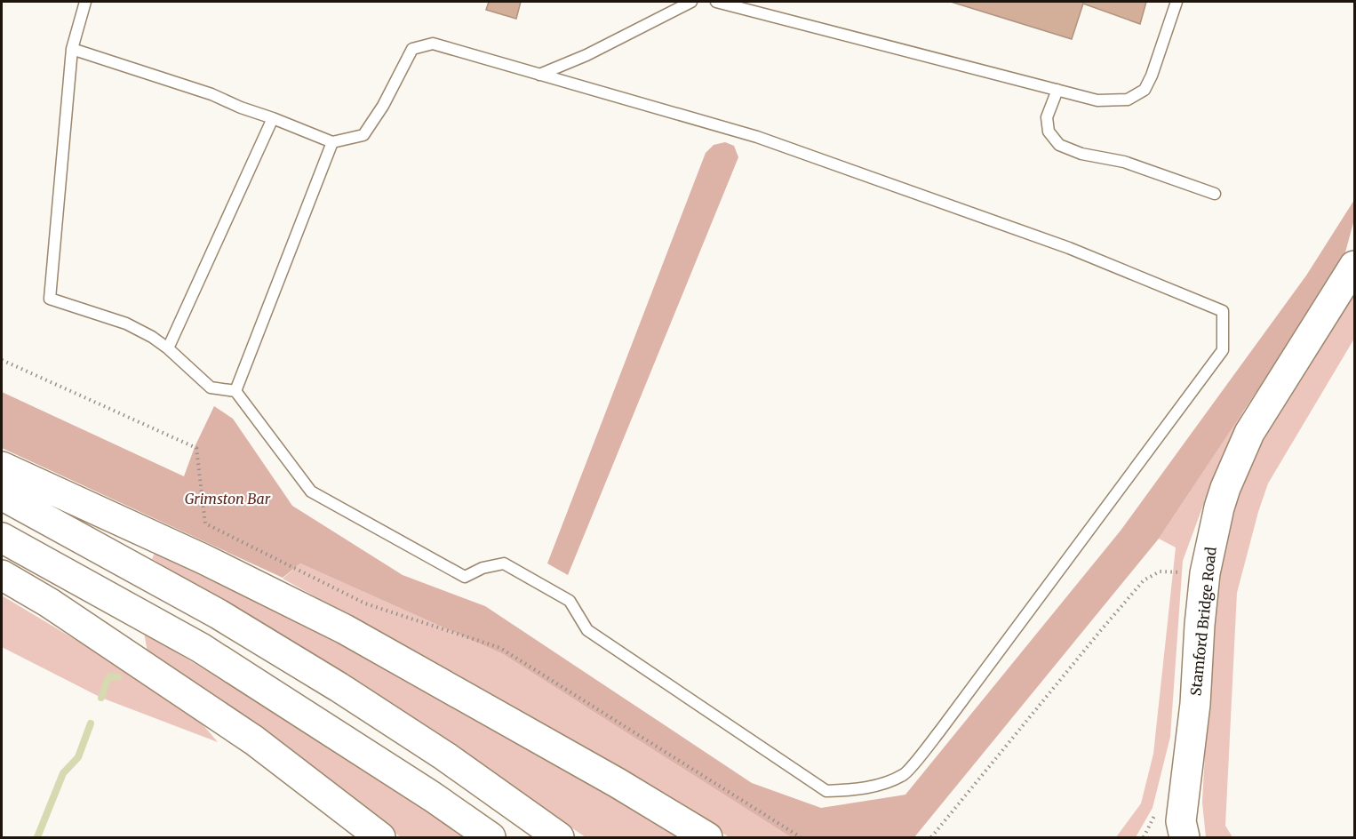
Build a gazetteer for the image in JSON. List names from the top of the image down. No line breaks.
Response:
{"streets":{"highway":["Stamford Bridge Road"]},"parks":["Grimston Bar"]}
